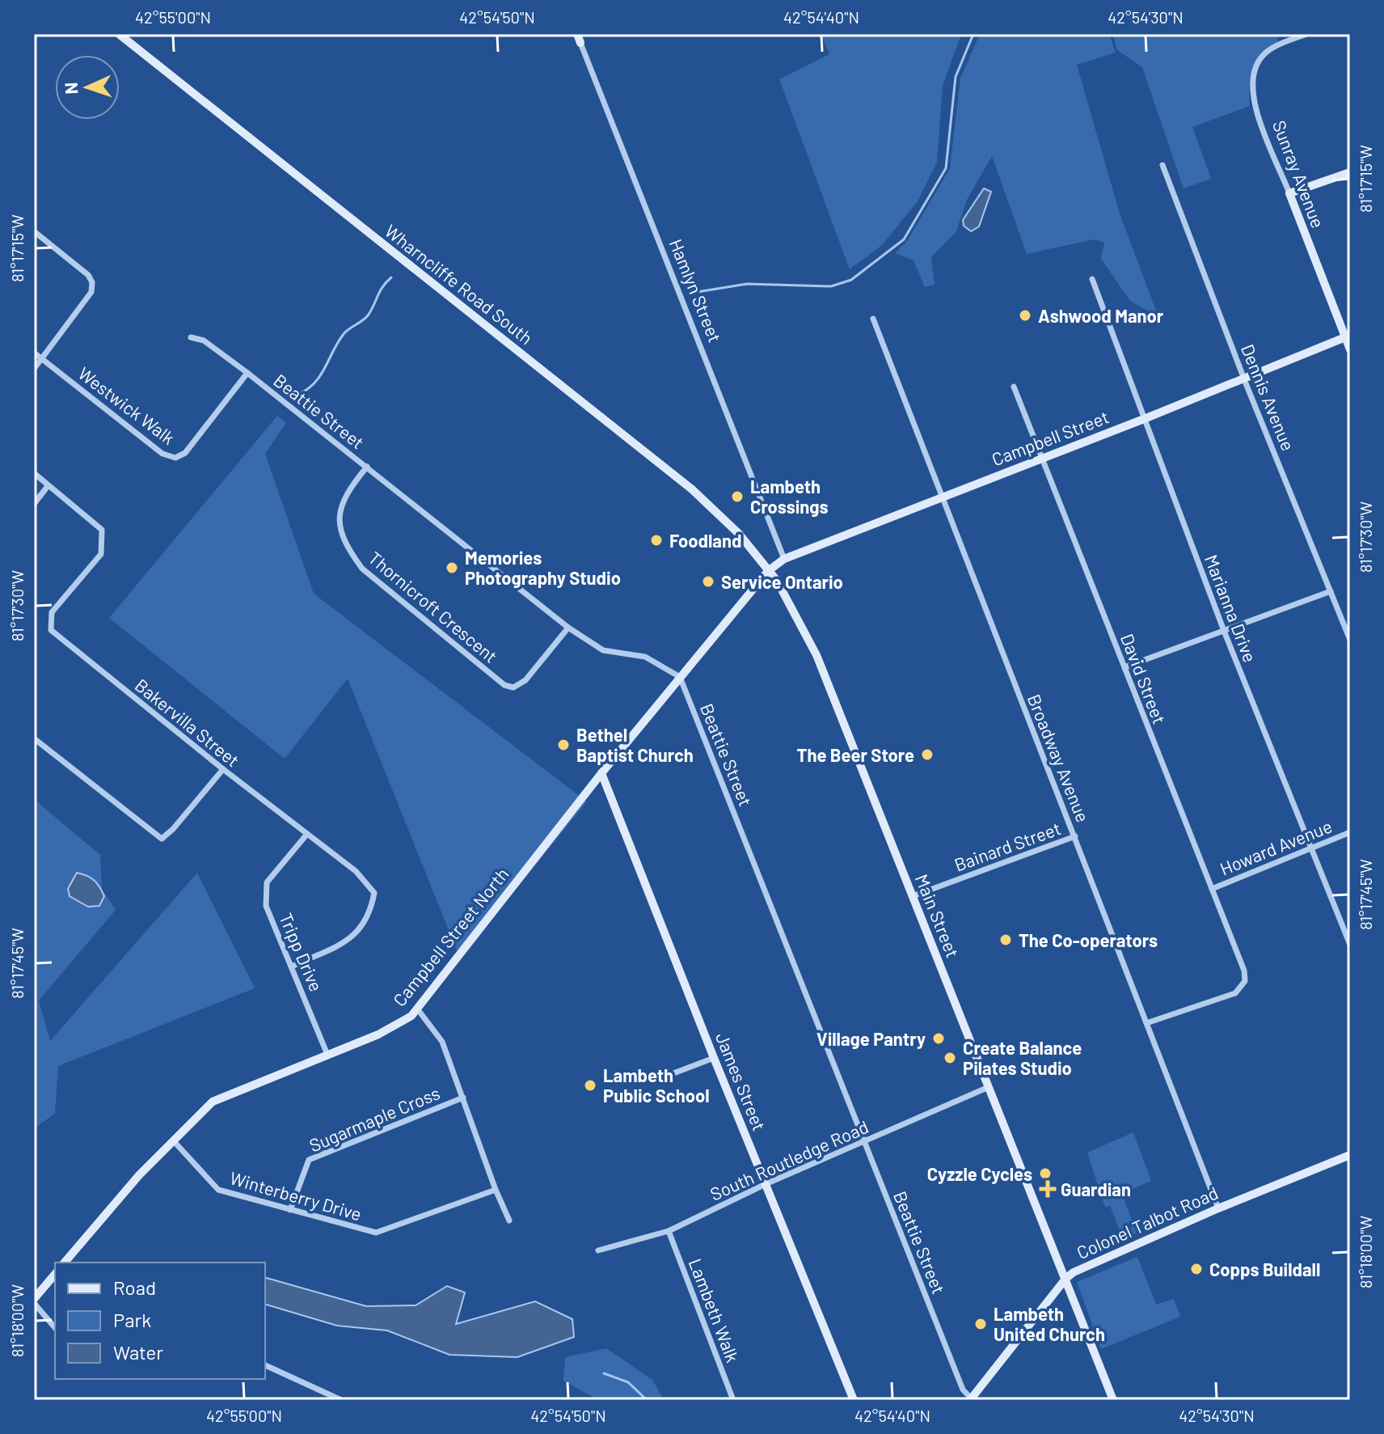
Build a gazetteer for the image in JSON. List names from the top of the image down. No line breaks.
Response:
{"streets":{"street":["Sunray Avenue","Wharncliffe Road South","Hamlyn Street","Dennis Avenue","Westwick Walk","Beattie Street","Campbell Street","Thornicroft Crescent","Marianna Drive","David Street","Bakervilla Street","Broadway Avenue","Bainard Street","Howard Avenue","Main Street","Campbell Street North","Tripp Drive","James Street","Sugarmaple Cross","South Routledge Road","Winterberry Drive","Colonel Talbot Road","Lambeth Walk"]},"crossings":[["Sunray Avenue","Campbell Street"],["Wharncliffe Road South","Campbell Street"],["Wharncliffe Road South","Main Street"],["Wharncliffe Road South","Campbell Street North"],["Hamlyn Street","Campbell Street"],["Dennis Avenue","Campbell Street"],["Westwick Walk","Beattie Street"],["Beattie Street","Thornicroft Crescent"],["Beattie Street","Campbell Street North"],["Beattie Street","South Routledge Road"],["Beattie Street","Colonel Talbot Road"],["Campbell Street","Marianna Drive"],["Campbell Street","David Street"],["Campbell Street","Broadway Avenue"],["Campbell Street","Main Street"],["Campbell Street","Campbell Street North"],["Marianna Drive","Howard Avenue"],["David Street","Broadway Avenue"],["David Street","Howard Avenue"],["Bakervilla Street","Tripp Drive"],["Broadway Avenue","Bainard Street"],["Broadway Avenue","Colonel Talbot Road"],["Bainard Street","Main Street"],["Main Street","Campbell Street North"],["Main Street","South Routledge Road"],["Main Street","Colonel Talbot Road"],["Campbell Street North","Tripp Drive"],["Campbell Street North","James Street"],["Campbell Street North","Winterberry Drive"],["James Street","South Routledge Road"],["Sugarmaple Cross","Winterberry Drive"],["South Routledge Road","Lambeth Walk"]],"places":{"other":["Ashwood Manor","Lambeth Crossings","Foodland","Memories Photography Studio","Service Ontario","Bethel Baptist Church","The Beer Store","The Co-operators","Village Pantry","Create Balance Pilates Studio","Lambeth Public School","Cyzzle Cycles","Copps Buildall","Lambeth United Church"],"health":["Guardian"]},"legend":["Road","Park","Water"],"north":"left","coordinates":["42°55'00\"N","42°54'50\"N","42°54'40\"N","42°54'30\"N","81°17'15\"W","81°17'30\"W","81°17'45\"W","81°18'00\"W"]}
